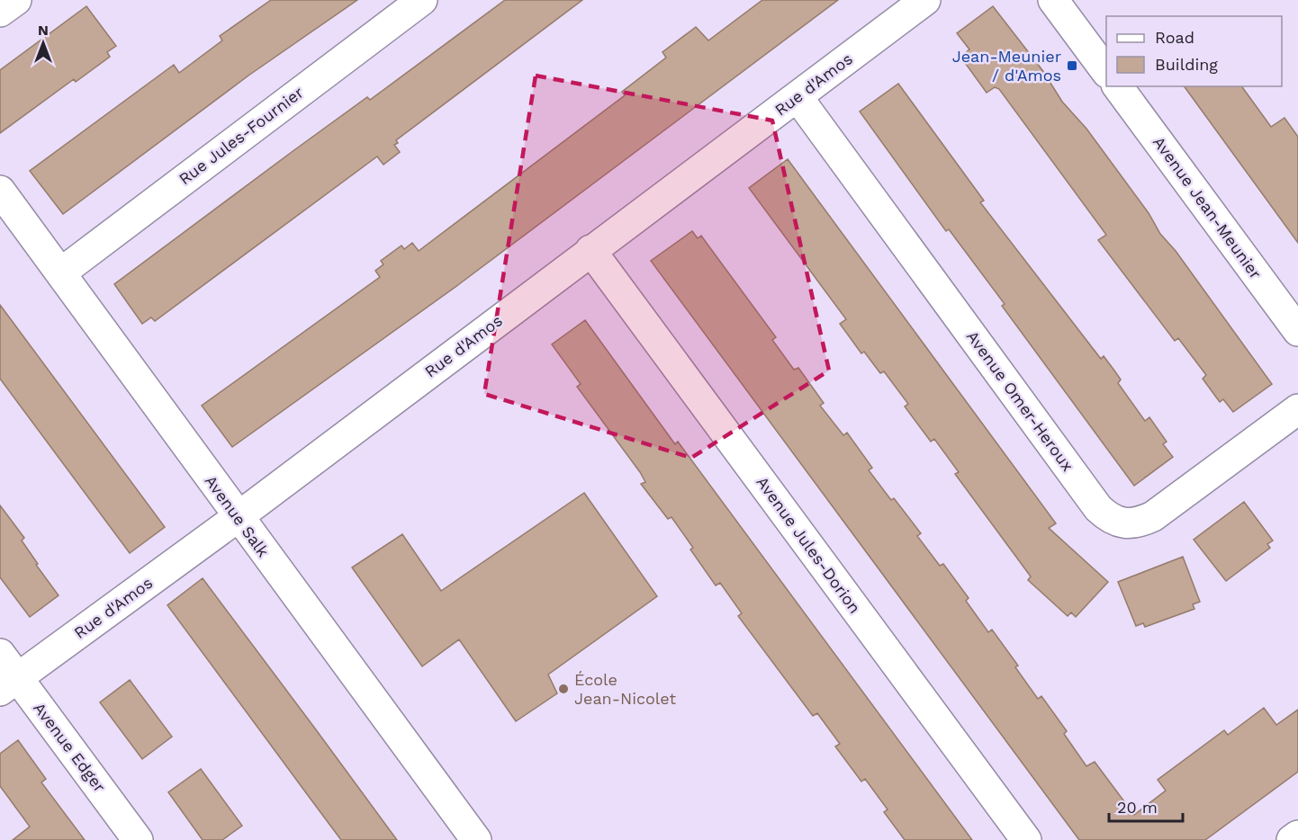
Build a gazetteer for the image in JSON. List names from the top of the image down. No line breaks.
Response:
{"streets":{"street":["Rue d'Amos","Rue Jules-Fournier","Avenue Jean-Meunier","Avenue Omer-Heroux","Avenue Salk","Avenue Jules-Dorion","Avenue Edger"]},"crossings":[["Rue d'Amos","Avenue Omer-Heroux"],["Rue d'Amos","Avenue Salk"],["Rue d'Amos","Avenue Jules-Dorion"],["Rue d'Amos","Avenue Edger"],["Rue Jules-Fournier","Avenue Salk"]],"places":{"transit":["Jean-Meunier / d'Amos"],"other":["École Jean-Nicolet"]},"legend":["Road","Building"],"scale_bar":"20 m","north":"top"}
